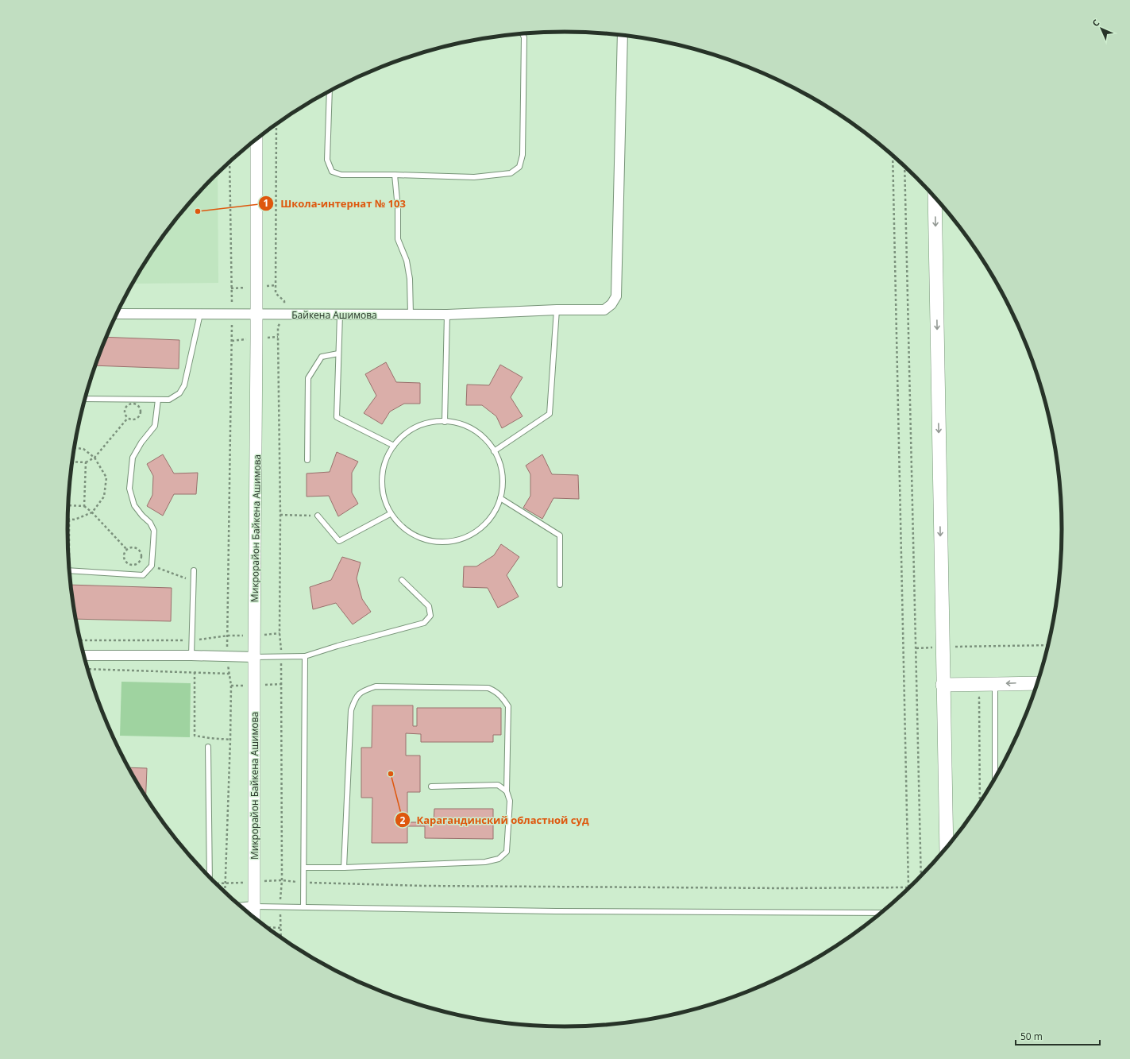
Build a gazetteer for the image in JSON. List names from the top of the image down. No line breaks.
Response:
{"streets":{"street":["Байкена Ашимова","Микрорайон Байкена Ашимова"]},"crossings":[["Байкена Ашимова","Микрорайон Байкена Ашимова"]],"places":["Школа-интернат № 103","Карагандинский областной суд"],"scale_bar":"50 m","north":"top left"}
